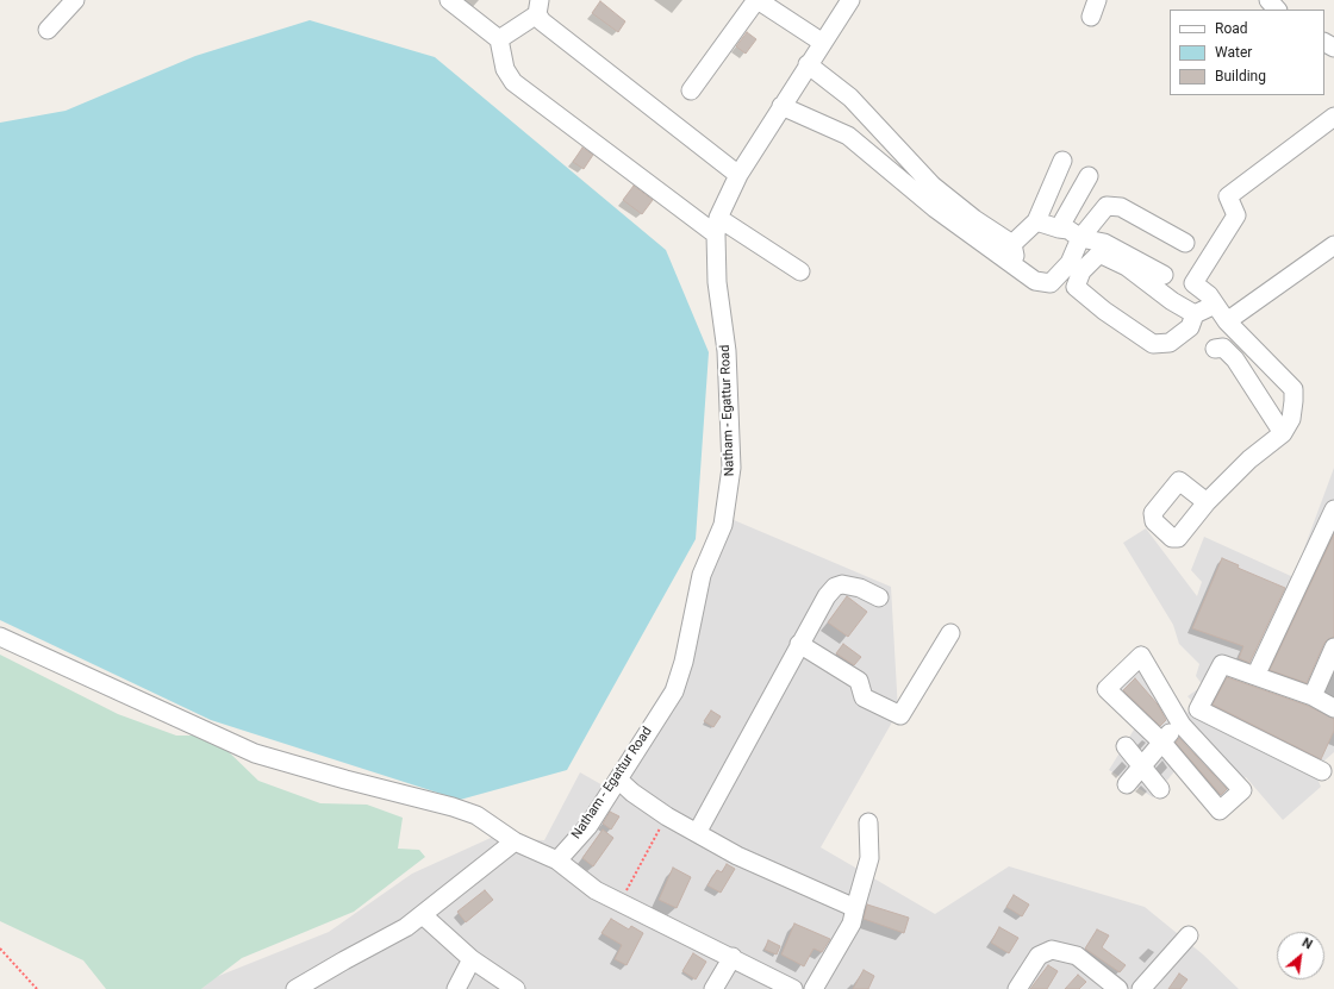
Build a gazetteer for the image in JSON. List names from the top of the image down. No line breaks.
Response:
{"streets":{"street":["Natham - Egattur Road"]},"legend":["Road","Water","Building"],"north":"top right"}
